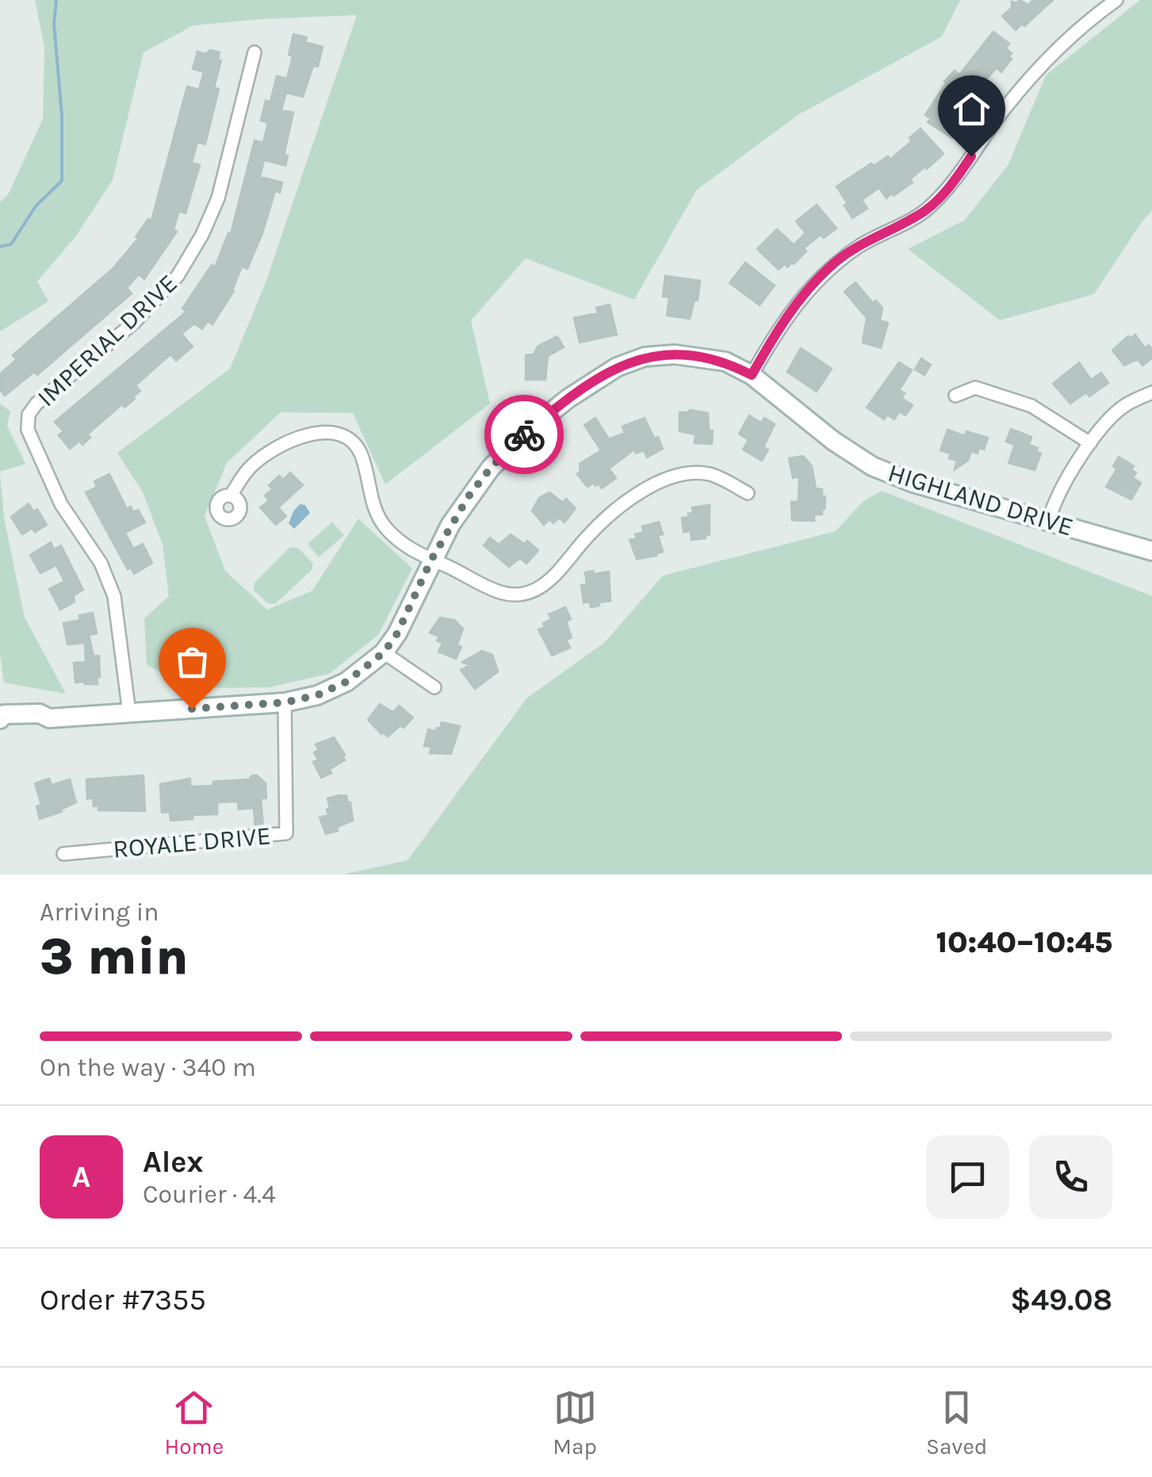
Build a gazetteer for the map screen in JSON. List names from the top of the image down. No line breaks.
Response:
{"streets":{"street":["IMPERIAL DRIVE","HIGHLAND DRIVE","ROYALE DRIVE"]},"crossings":[["IMPERIAL DRIVE","HIGHLAND DRIVE"],["HIGHLAND DRIVE","ROYALE DRIVE"]],"page":{"heading":["3 min","Arriving in","10:40–10:45"],"panel":["Alex","Courier · 4.4","Order #7355","$49.08"],"bar":"On the way · 340 m","round":"A","tabs":["Home","Map","Saved"]}}
